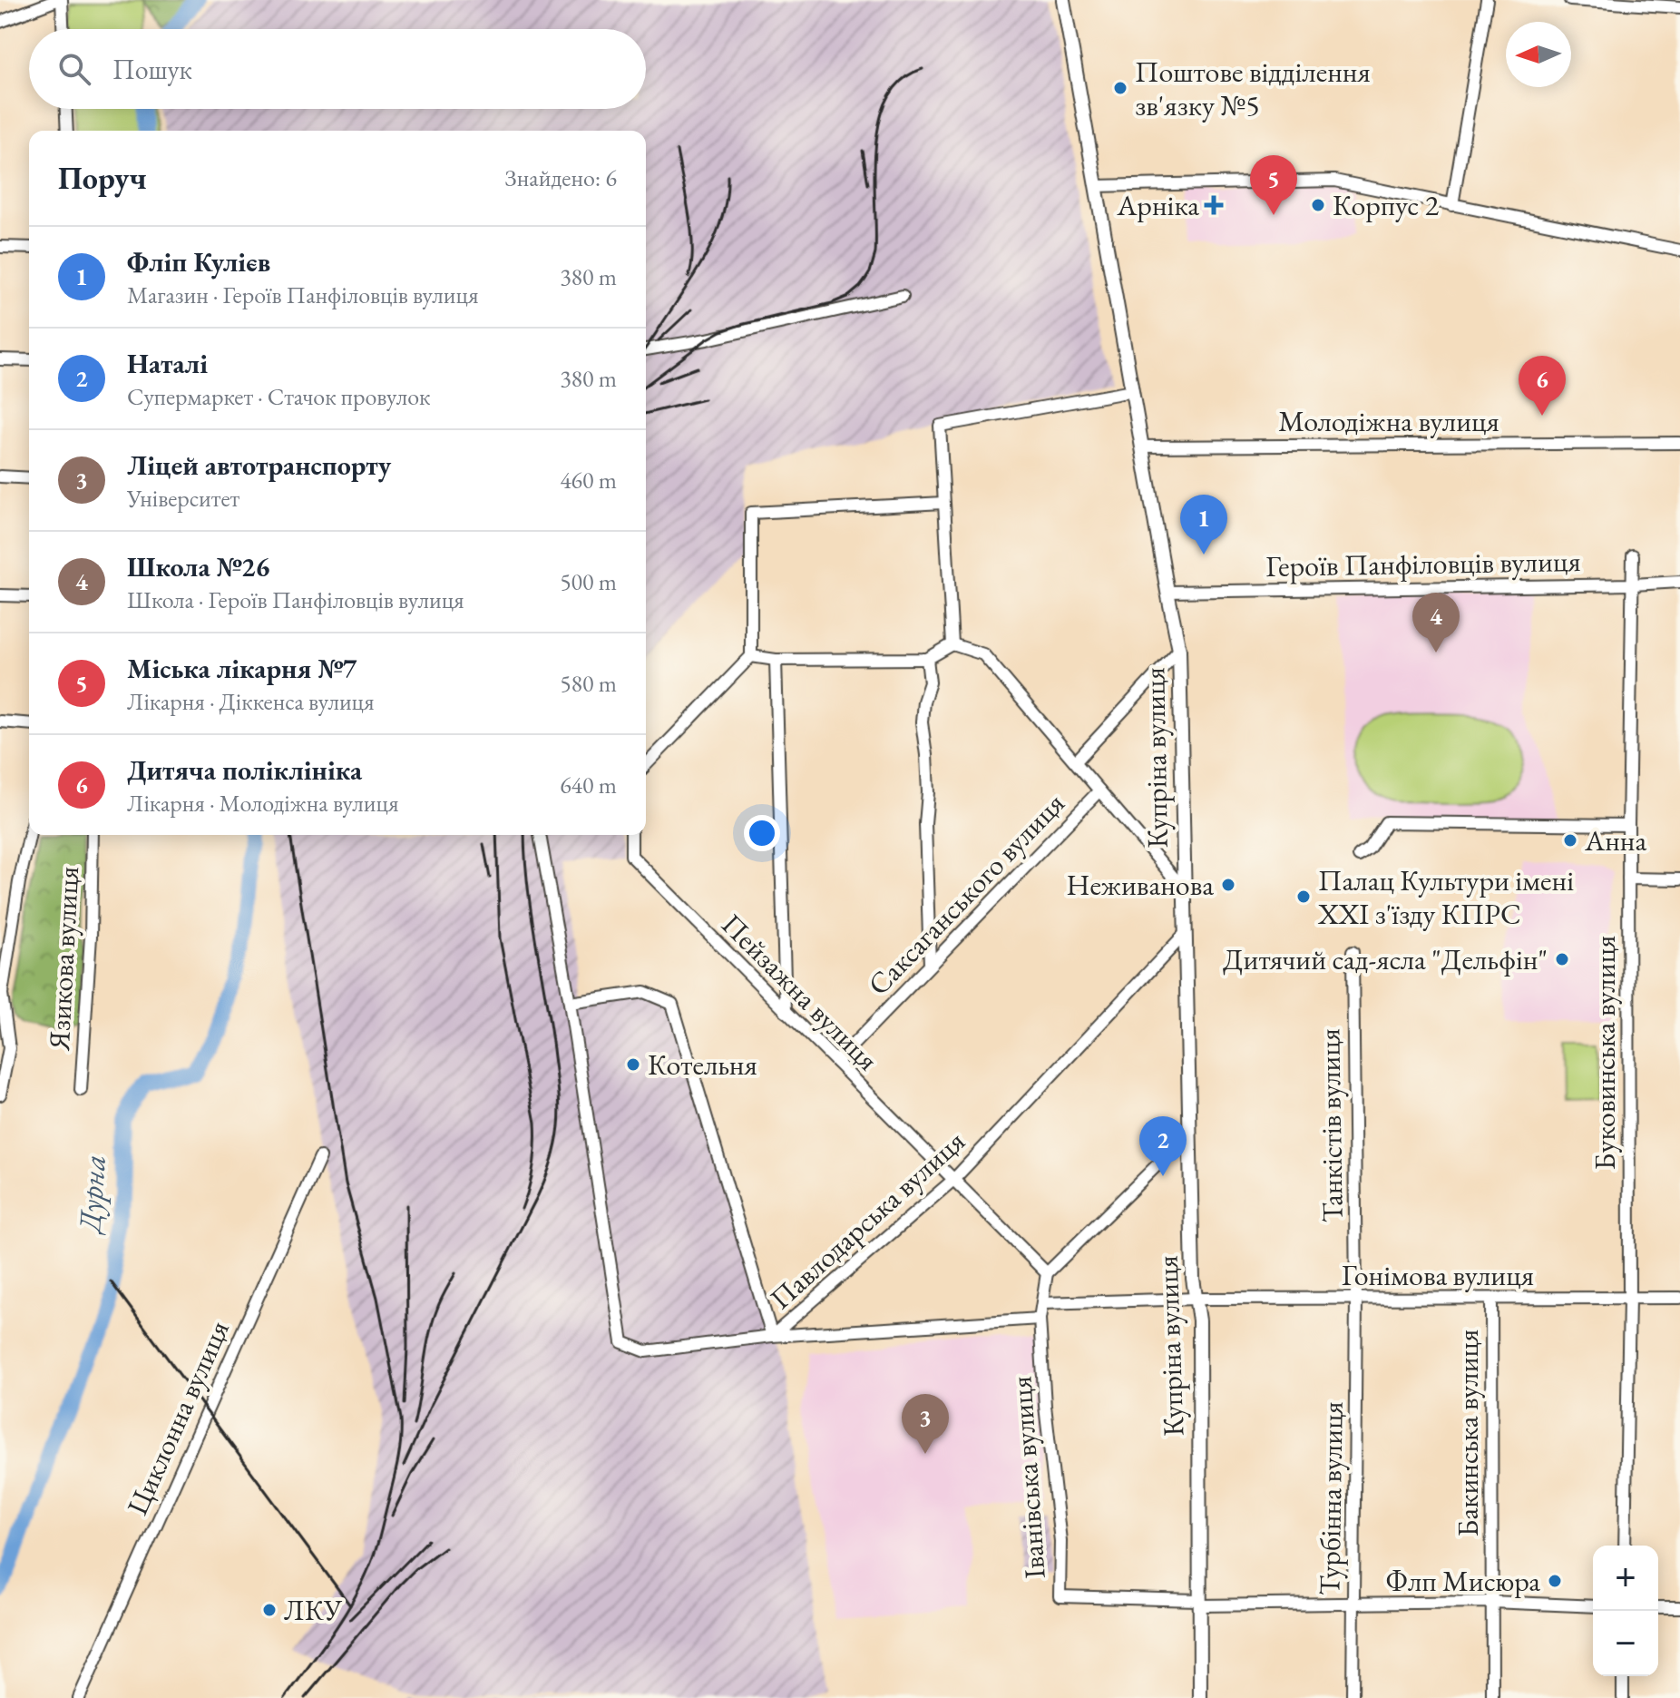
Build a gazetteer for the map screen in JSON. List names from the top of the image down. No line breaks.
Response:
{"streets":{"main road":["Купріна вулиця"],"street":["Молодіжна вулиця","Героїв Панфіловців вулиця","Саксаганського вулиця","Язикова вулиця","Пейзажна вулиця","Буковинська вулиця","Танкістів вулиця","Павлодарська вулиця","Гонімова вулиця","Циклонна вулиця","Бакинська вулиця","Іванівська вулиця","Турбінна вулиця"]},"crossings":[["Молодіжна вулиця","Купріна вулиця"],["Героїв Панфіловців вулиця","Купріна вулиця"],["Героїв Панфіловців вулиця","Буковинська вулиця"],["Купріна вулиця","Павлодарська вулиця"],["Купріна вулиця","Гонімова вулиця"],["Купріна вулиця","Іванівська вулиця"],["Саксаганського вулиця","Пейзажна вулиця"],["Пейзажна вулиця","Павлодарська вулиця"],["Буковинська вулиця","Гонімова вулиця"],["Танкістів вулиця","Гонімова вулиця"],["Танкістів вулиця","Турбінна вулиця"],["Гонімова вулиця","Бакинська вулиця"],["Гонімова вулиця","Турбінна вулиця"]],"water":["Дурна"],"places":{"other":["Поштове відділення зв'язку №5","Корпус 2","Анна","Неживанова","Палац Культури імені XXI з'їзду КПРС","Дитячий сад-ясла \"Дельфін\"","Котельня","Флп Мисюра","ЛКУ"],"health":["Арніка"]},"north":"left","page":{"search":"Пошук","heading":["Поруч","Знайдено: 6"],"pins":["5","6","1","4","2","3"],"list":[{"mark":"1","name":"Фліп Кулієв","note":"Магазин · Героїв Панфіловців вулиця","value":"380 m"},{"mark":"2","name":"Наталі","note":"Супермаркет · Стачок провулок","value":"380 m"},{"mark":"3","name":"Ліцей автотранспорту","note":"Університет","value":"460 m"},{"mark":"4","name":"Школа №26","note":"Школа · Героїв Панфіловців вулиця","value":"500 m"},{"mark":"5","name":"Міська лікарня №7","note":"Лікарня · Діккенса вулиця","value":"580 m"},{"mark":"6","name":"Дитяча поліклініка","note":"Лікарня · Молодіжна вулиця","value":"640 m"}],"map_buttons":["+","−"]}}
